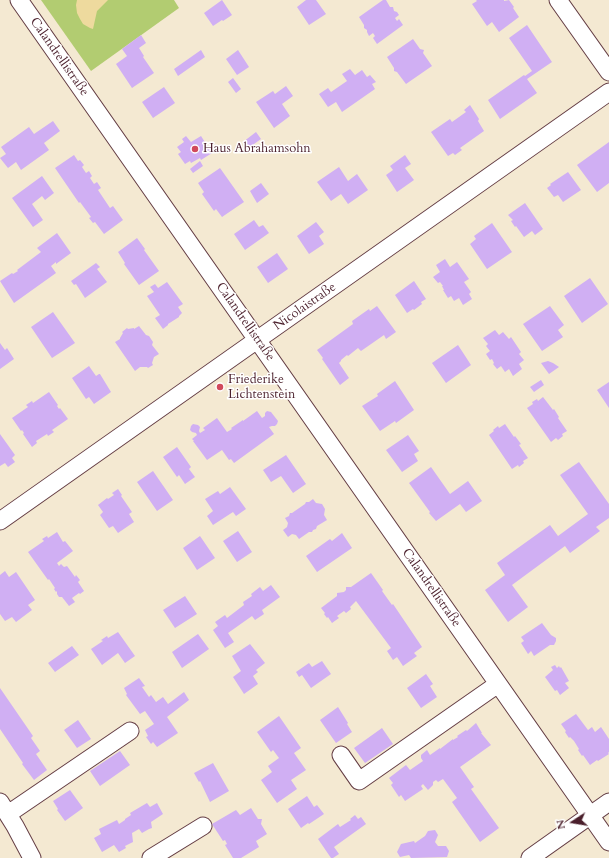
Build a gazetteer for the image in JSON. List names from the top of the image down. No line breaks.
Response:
{"streets":{"street":["Calandrellistraße","Nicolaistraße"]},"crossings":[["Calandrellistraße","Nicolaistraße"]],"places":["Haus Abrahamsohn","Friederike Lichtenstein"],"north":"left"}
